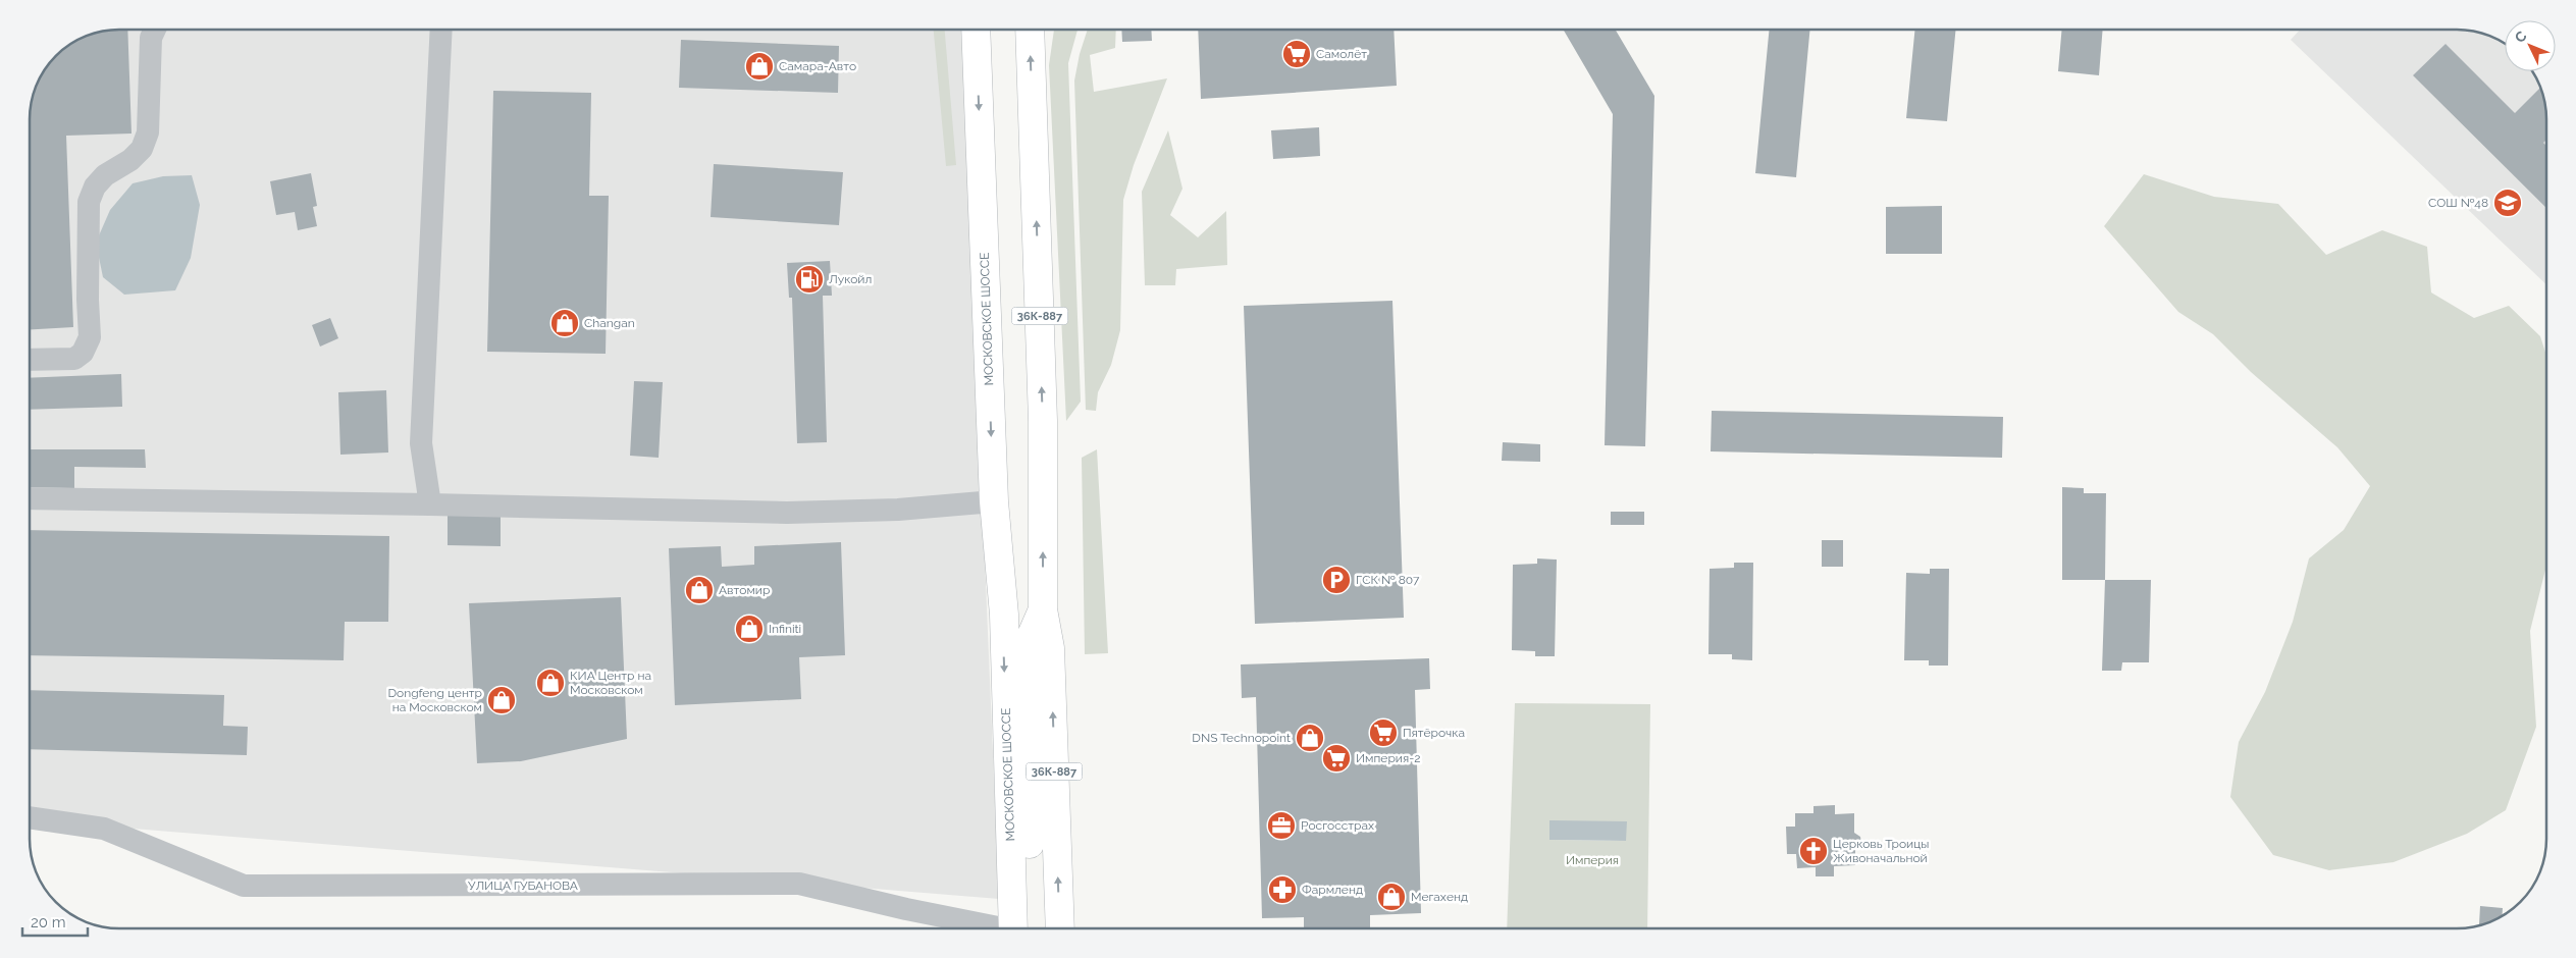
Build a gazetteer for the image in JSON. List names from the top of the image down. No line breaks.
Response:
{"streets":{"main road":["36К-887","МОСКОВСКОЕ ШОССЕ"],"street":["УЛИЦА ГУБАНОВА"]},"parks":["Империя"],"places":{"supermarket":["Самолёт","Пятёрочка","Империя-2"],"shop":["Самара-Авто","Changan","Автомир","Infiniti","КИА Центр на Московском","Dongfeng центр на Московском","DNS Technopoint","Мегахенд"],"school or university":["СОШ №48"],"fuel station":["Лукойл"],"parking":["ГСК № 807"],"office":["Росгосстрах"],"church":["Церковь Троицы Живоначальной"],"pharmacy":["Фармленд"]},"scale_bar":"20 m","north":"top left"}
